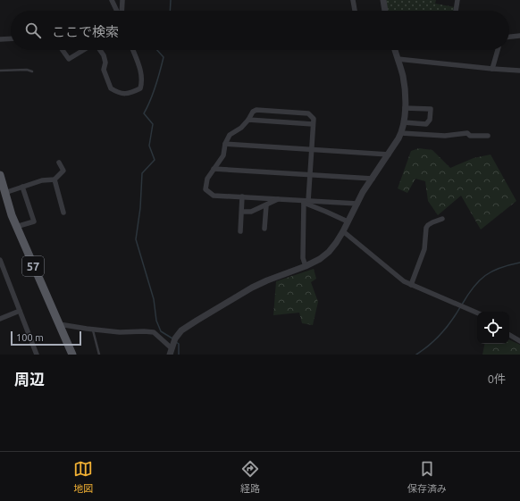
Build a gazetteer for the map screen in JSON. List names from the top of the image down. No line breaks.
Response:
{"streets":{"main road":["57"]},"scale_bar":"100 m","page":{"search":"ここで検索","scale":"100 m","heading":["周辺","0件"],"nav":["地図","経路","保存済み"]}}
